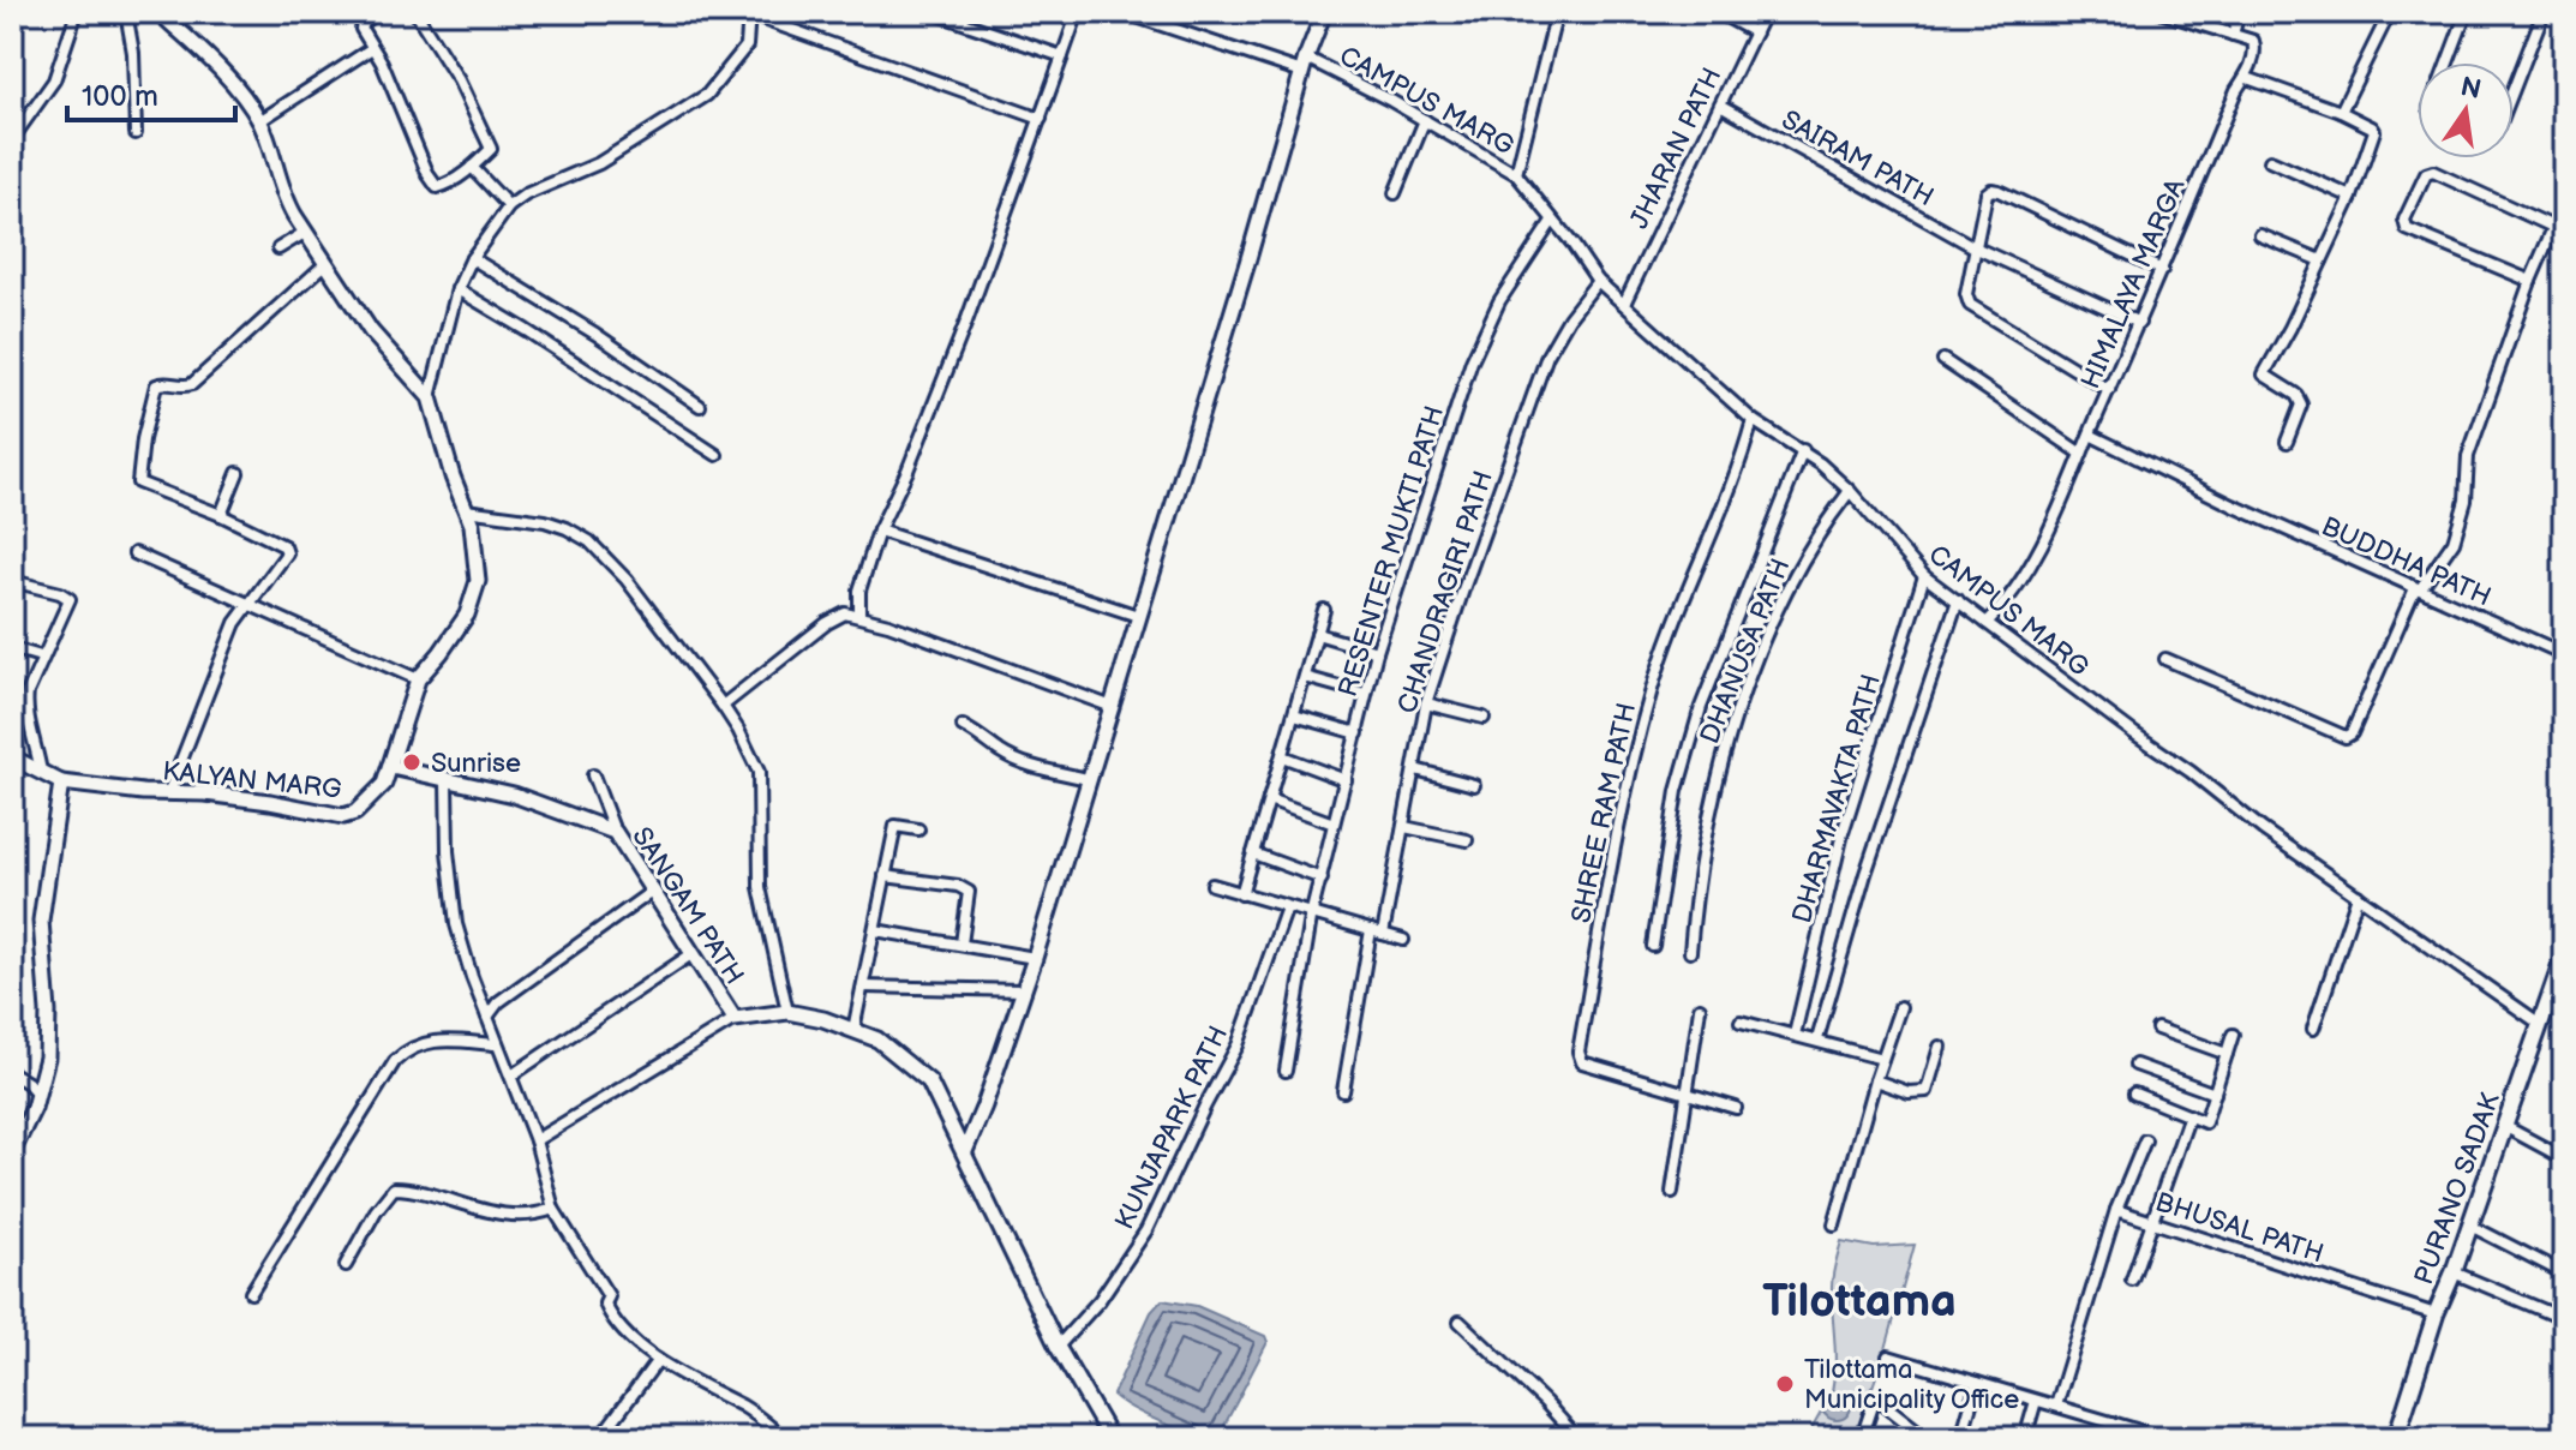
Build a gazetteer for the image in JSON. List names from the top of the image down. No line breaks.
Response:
{"streets":{"main road":["PURANO SADAK"],"street":["CAMPUS MARG","JHARAN PATH","SAIRAM PATH","HIMALAYA MARGA","RESENTER MUKTI PATH","BUDDHA PATH","CHANDRAGIRI PATH","DHANUSA PATH","KALYAN MARG","DHARMAVAKTA PATH","SHREE RAM PATH","SANGAM PATH","KUNJAPARK PATH","BHUSAL PATH"]},"crossings":[["CAMPUS MARG","JHARAN PATH"],["CAMPUS MARG","HIMALAYA MARGA"],["CAMPUS MARG","RESENTER MUKTI PATH"],["CAMPUS MARG","CHANDRAGIRI PATH"],["CAMPUS MARG","DHANUSA PATH"],["CAMPUS MARG","DHARMAVAKTA PATH"],["CAMPUS MARG","SHREE RAM PATH"],["CAMPUS MARG","PURANO SADAK"],["JHARAN PATH","SAIRAM PATH"],["SAIRAM PATH","HIMALAYA MARGA"],["HIMALAYA MARGA","BUDDHA PATH"],["KALYAN MARG","SANGAM PATH"],["SANGAM PATH","KUNJAPARK PATH"],["PURANO SADAK","BHUSAL PATH"]],"districts":["Tilottama"],"places":["Sunrise","Tilottama Municipality Office"],"scale_bar":"100 m","north":"top"}
